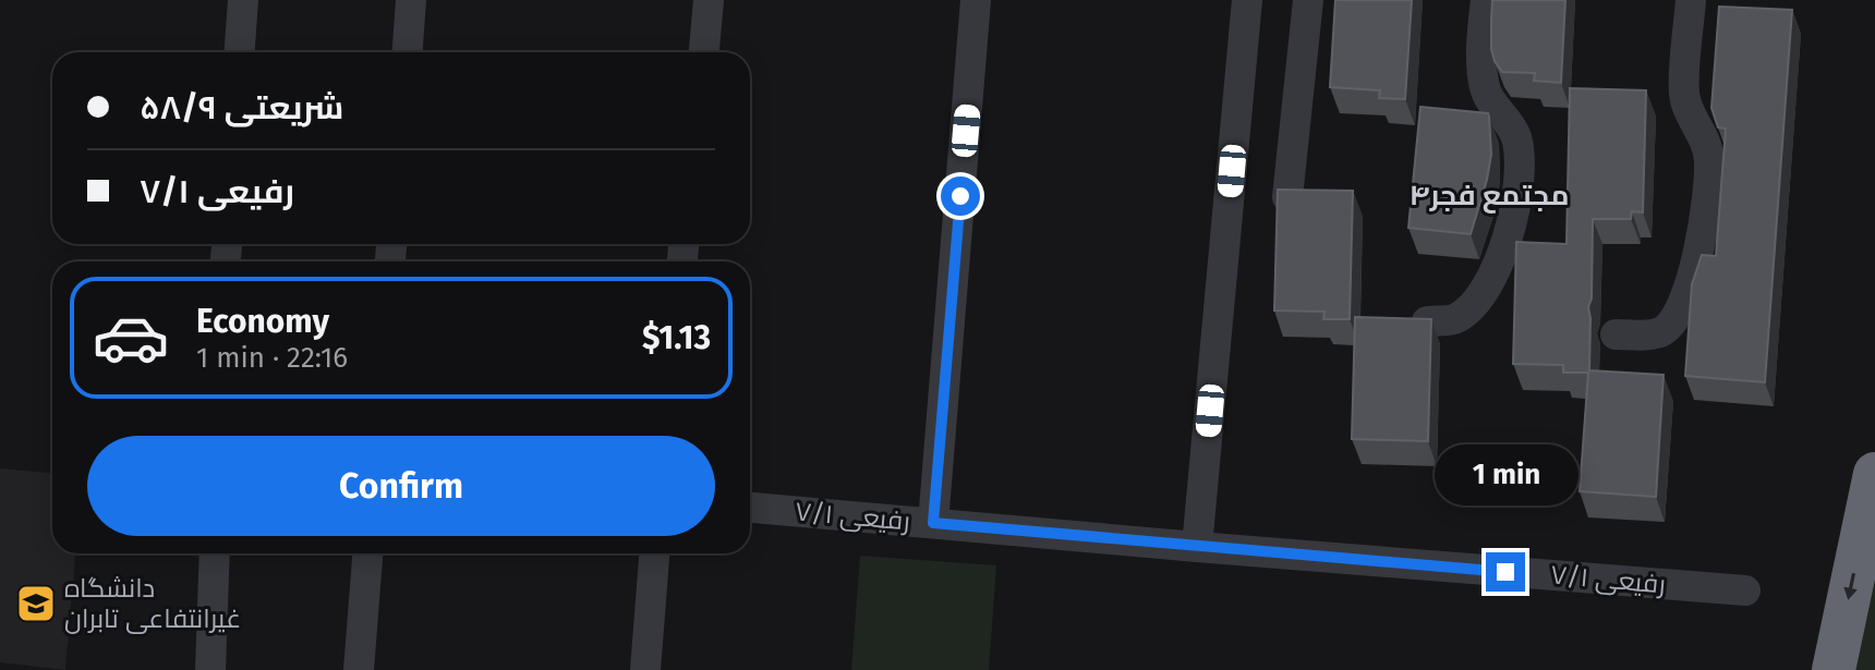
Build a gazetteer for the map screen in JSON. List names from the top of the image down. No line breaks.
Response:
{"streets":{"street":["رفیعی ۷/۱"]},"districts":["مجتمع فجر۴"],"places":{"school or university":["دانشگاه غیرانتفاعی تابران"]},"page":{"banner":["شریعتی ۵۸/۹","رفیعی ۷/۱"],"list":[{"name":"Economy","note":"1 min · 22:16","value":"$1.13"}],"buttons":"Confirm","bubble":"1 min"}}
